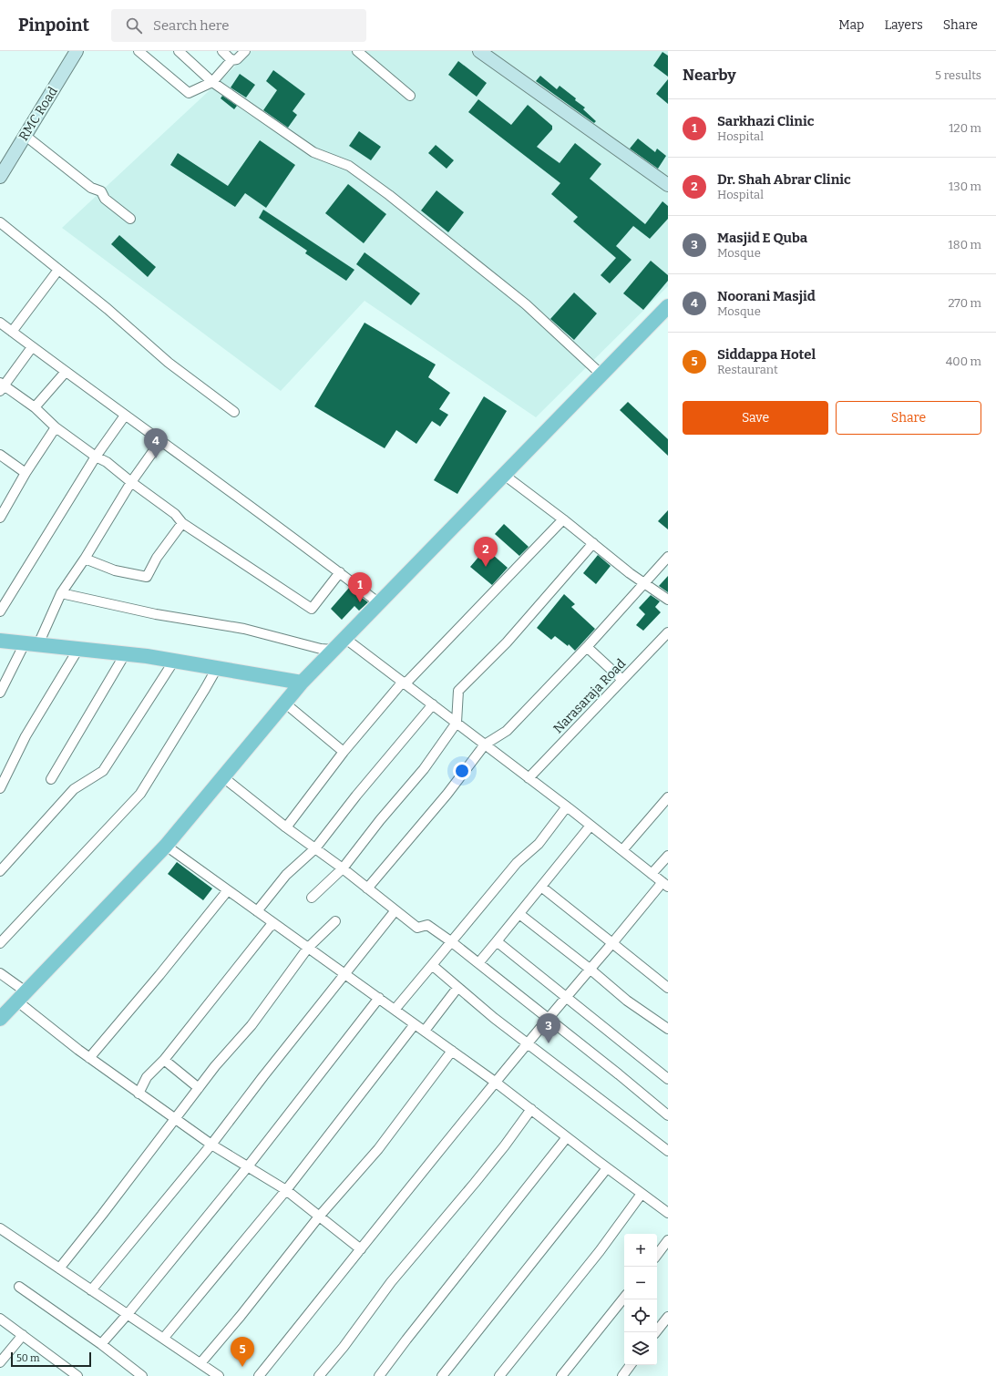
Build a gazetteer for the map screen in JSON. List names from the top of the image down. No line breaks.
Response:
{"streets":{"street":["RMC Road","Narasaraja Road"]},"scale_bar":"50 m","page":{"header":"Pinpoint","search":"Search here","nav":["Map","Layers","Share"],"heading":["Nearby","5 results"],"list":[{"mark":"1","name":"Sarkhazi Clinic","note":"Hospital","value":"120 m"},{"mark":"2","name":"Dr. Shah Abrar Clinic","note":"Hospital","value":"130 m"},{"mark":"3","name":"Masjid E Quba","note":"Mosque","value":"180 m"},{"mark":"4","name":"Noorani Masjid","note":"Mosque","value":"270 m"},{"mark":"5","name":"Siddappa Hotel","note":"Restaurant","value":"400 m"}],"buttons":["Save","Share"],"pins":["4","2","1","3","5"],"map_buttons":["+","−"],"scale":"50 m"}}
